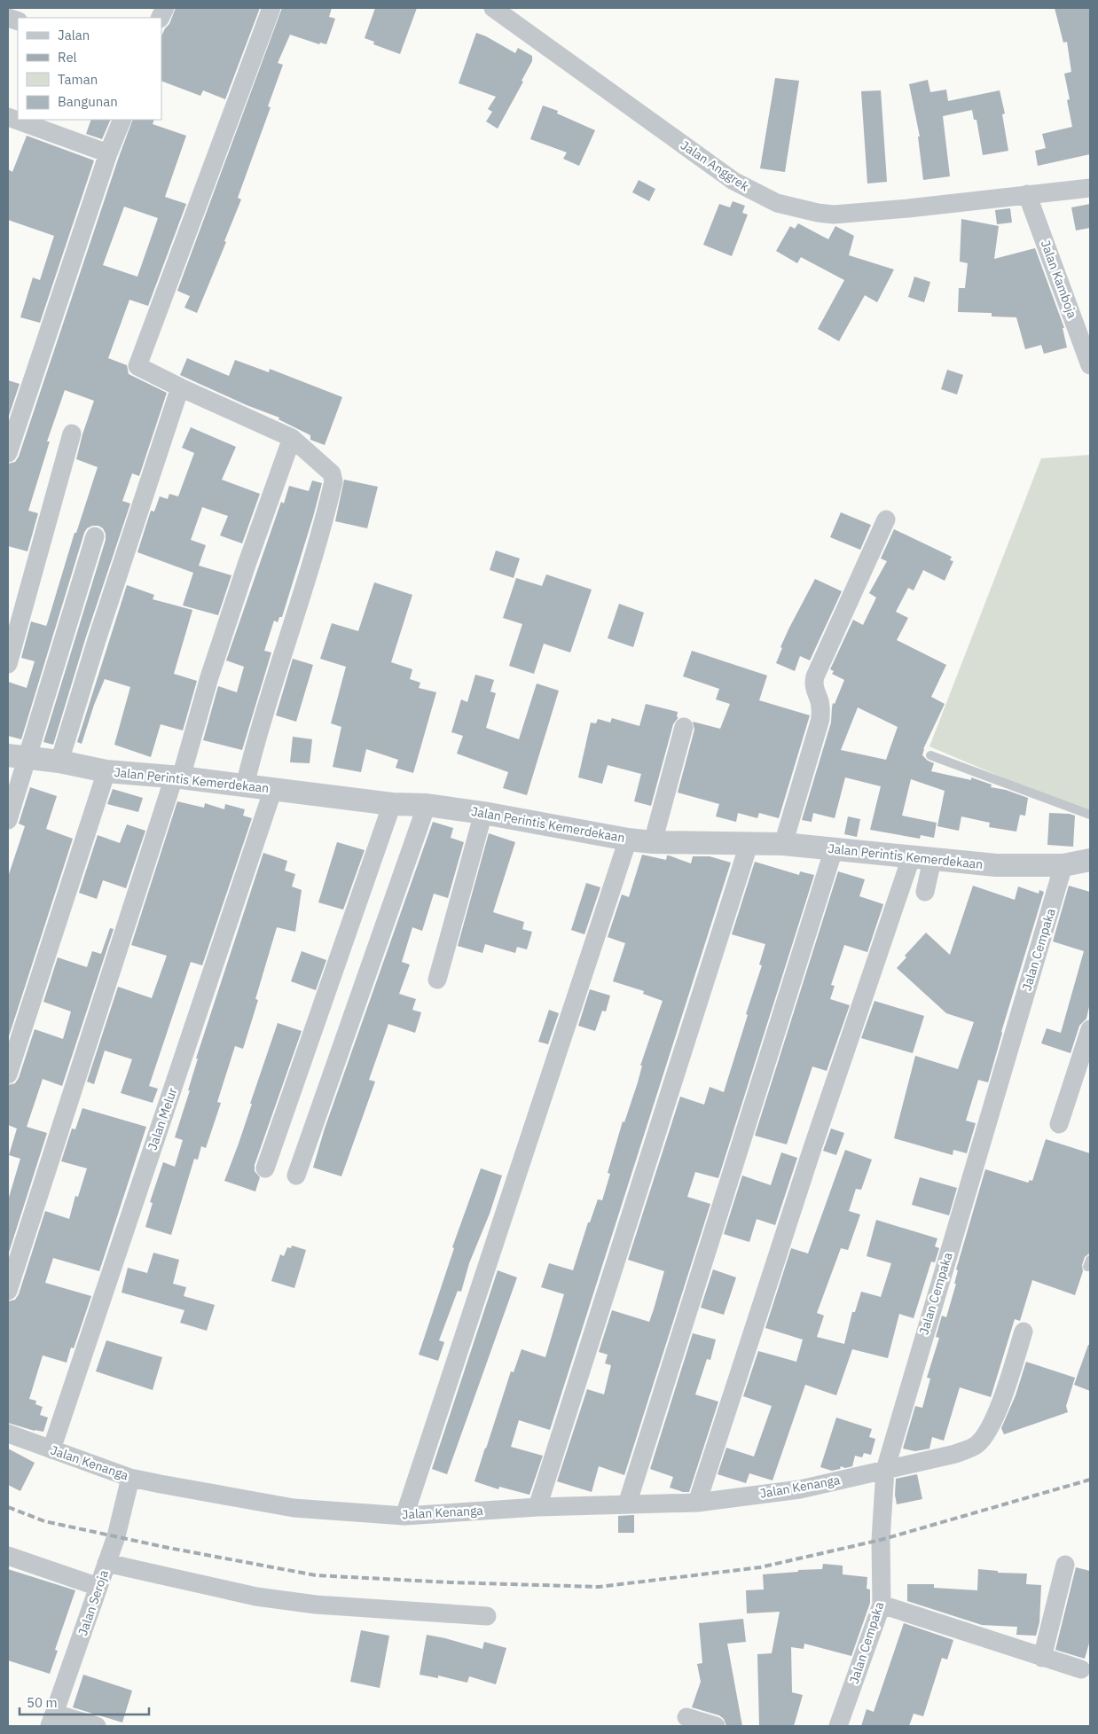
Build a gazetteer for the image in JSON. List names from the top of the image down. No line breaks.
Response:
{"streets":{"street":["Jalan Anggrek","Jalan Kamboja","Jalan Perintis Kemerdekaan","Jalan Cempaka","Jalan Melur","Jalan Kenanga","Jalan Seroja"]},"crossings":[["Jalan Anggrek","Jalan Kamboja"],["Jalan Perintis Kemerdekaan","Jalan Cempaka"],["Jalan Perintis Kemerdekaan","Jalan Melur"],["Jalan Cempaka","Jalan Kenanga"],["Jalan Melur","Jalan Kenanga"],["Jalan Kenanga","Jalan Seroja"]],"legend":["Jalan","Rel","Taman","Bangunan"],"scale_bar":"50 m"}
